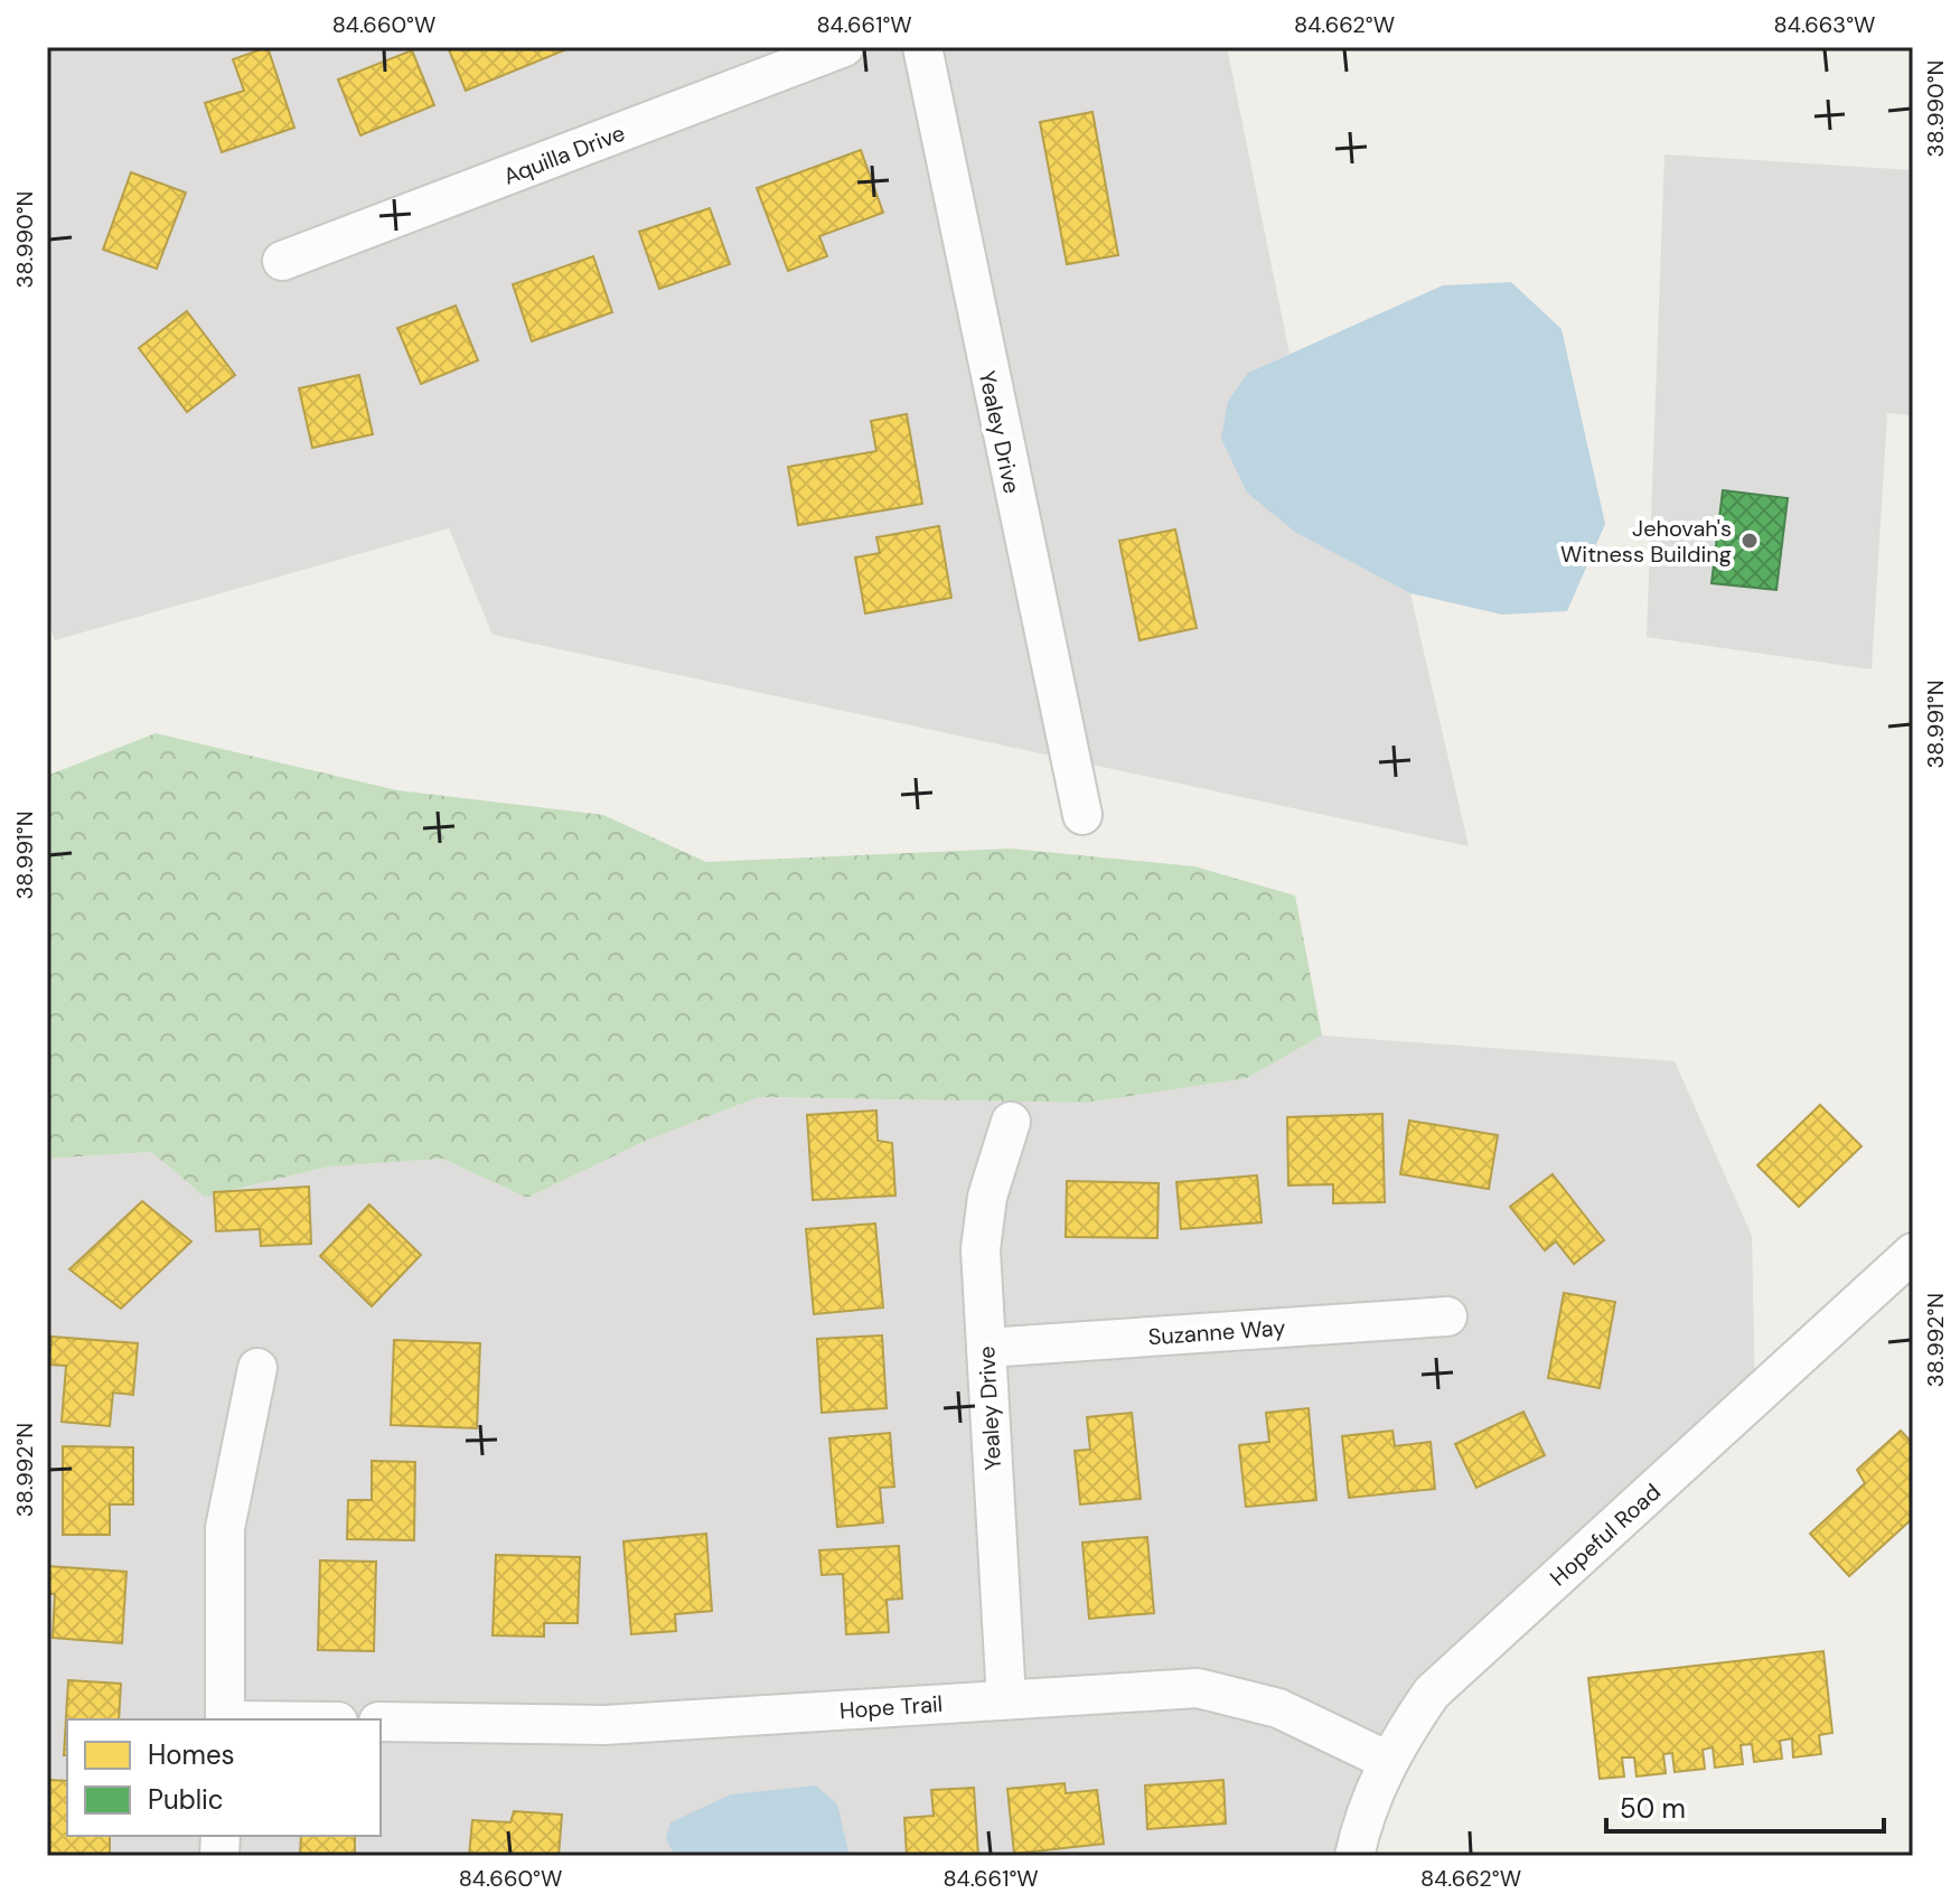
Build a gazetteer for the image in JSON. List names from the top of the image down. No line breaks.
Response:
{"streets":{"street":["Aquilla Drive","Yealey Drive","Suzanne Way","Hopeful Road","Hope Trail"]},"crossings":[["Yealey Drive","Suzanne Way"],["Yealey Drive","Hope Trail"],["Hopeful Road","Hope Trail"]],"places":["Jehovah's Witness Building"],"legend":["Homes","Public"],"scale_bar":"50 m","coordinates":["84.660°W","84.661°W","84.662°W","84.663°W","38.990°N","38.991°N","38.992°N"]}
